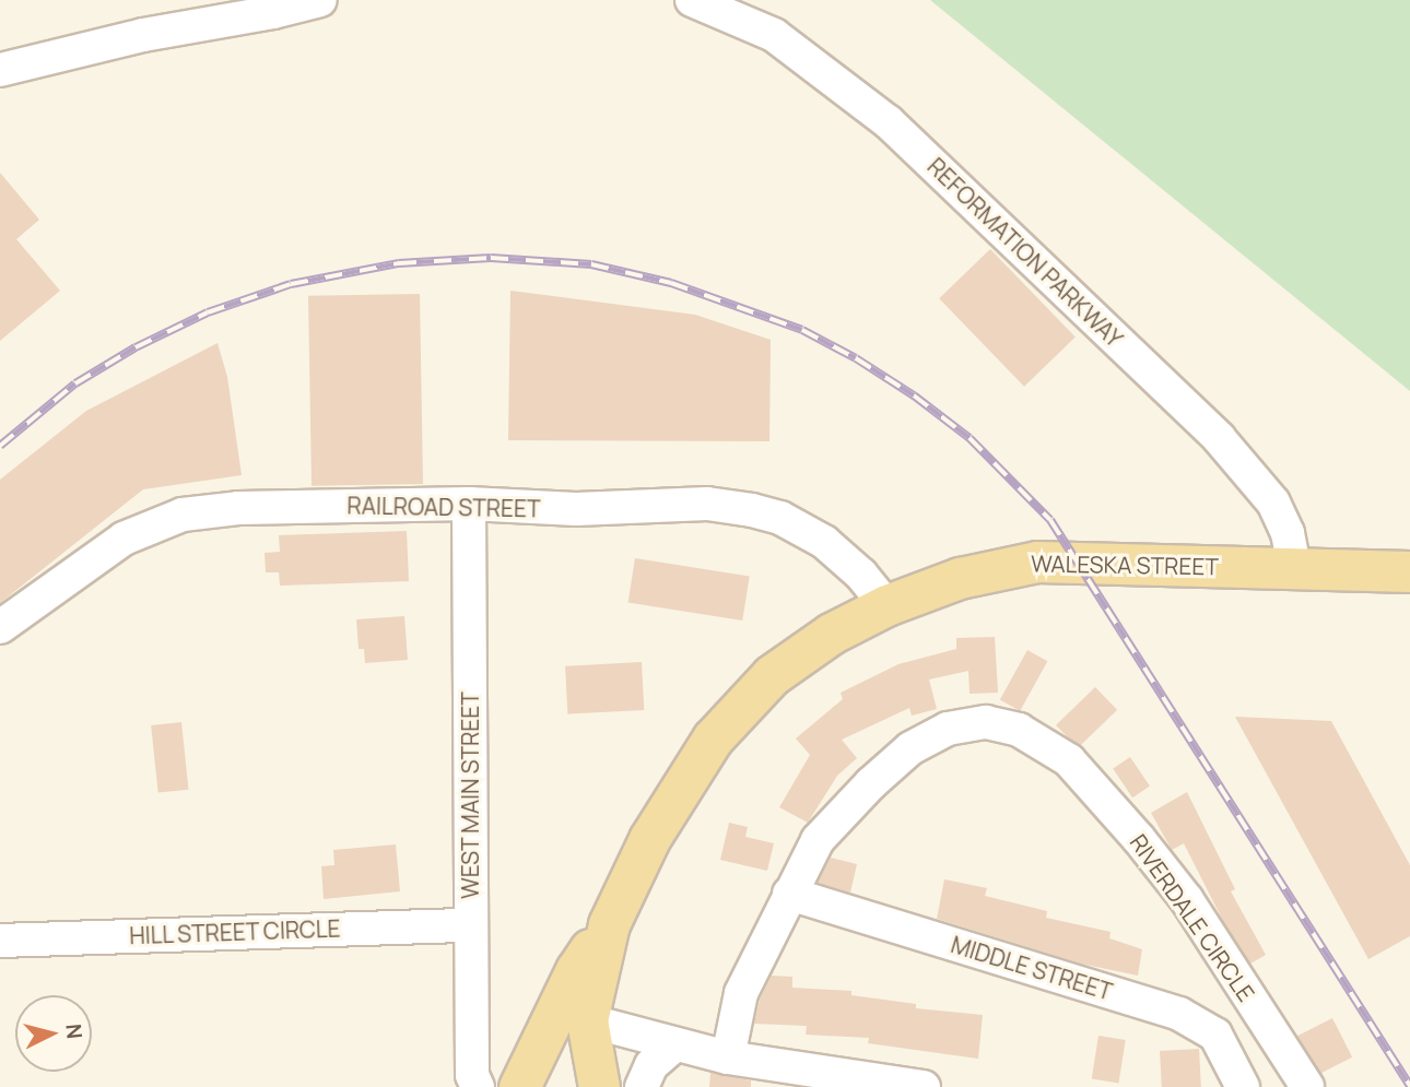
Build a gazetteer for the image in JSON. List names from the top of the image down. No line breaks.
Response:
{"streets":{"main road":["WALESKA STREET"],"street":["REFORMATION PARKWAY","RAILROAD STREET","WEST MAIN STREET","RIVERDALE CIRCLE","HILL STREET CIRCLE","MIDDLE STREET"]},"crossings":[["REFORMATION PARKWAY","WALESKA STREET"],["RAILROAD STREET","WALESKA STREET"],["RAILROAD STREET","WEST MAIN STREET"],["WEST MAIN STREET","HILL STREET CIRCLE"],["RIVERDALE CIRCLE","MIDDLE STREET"]],"north":"right"}
